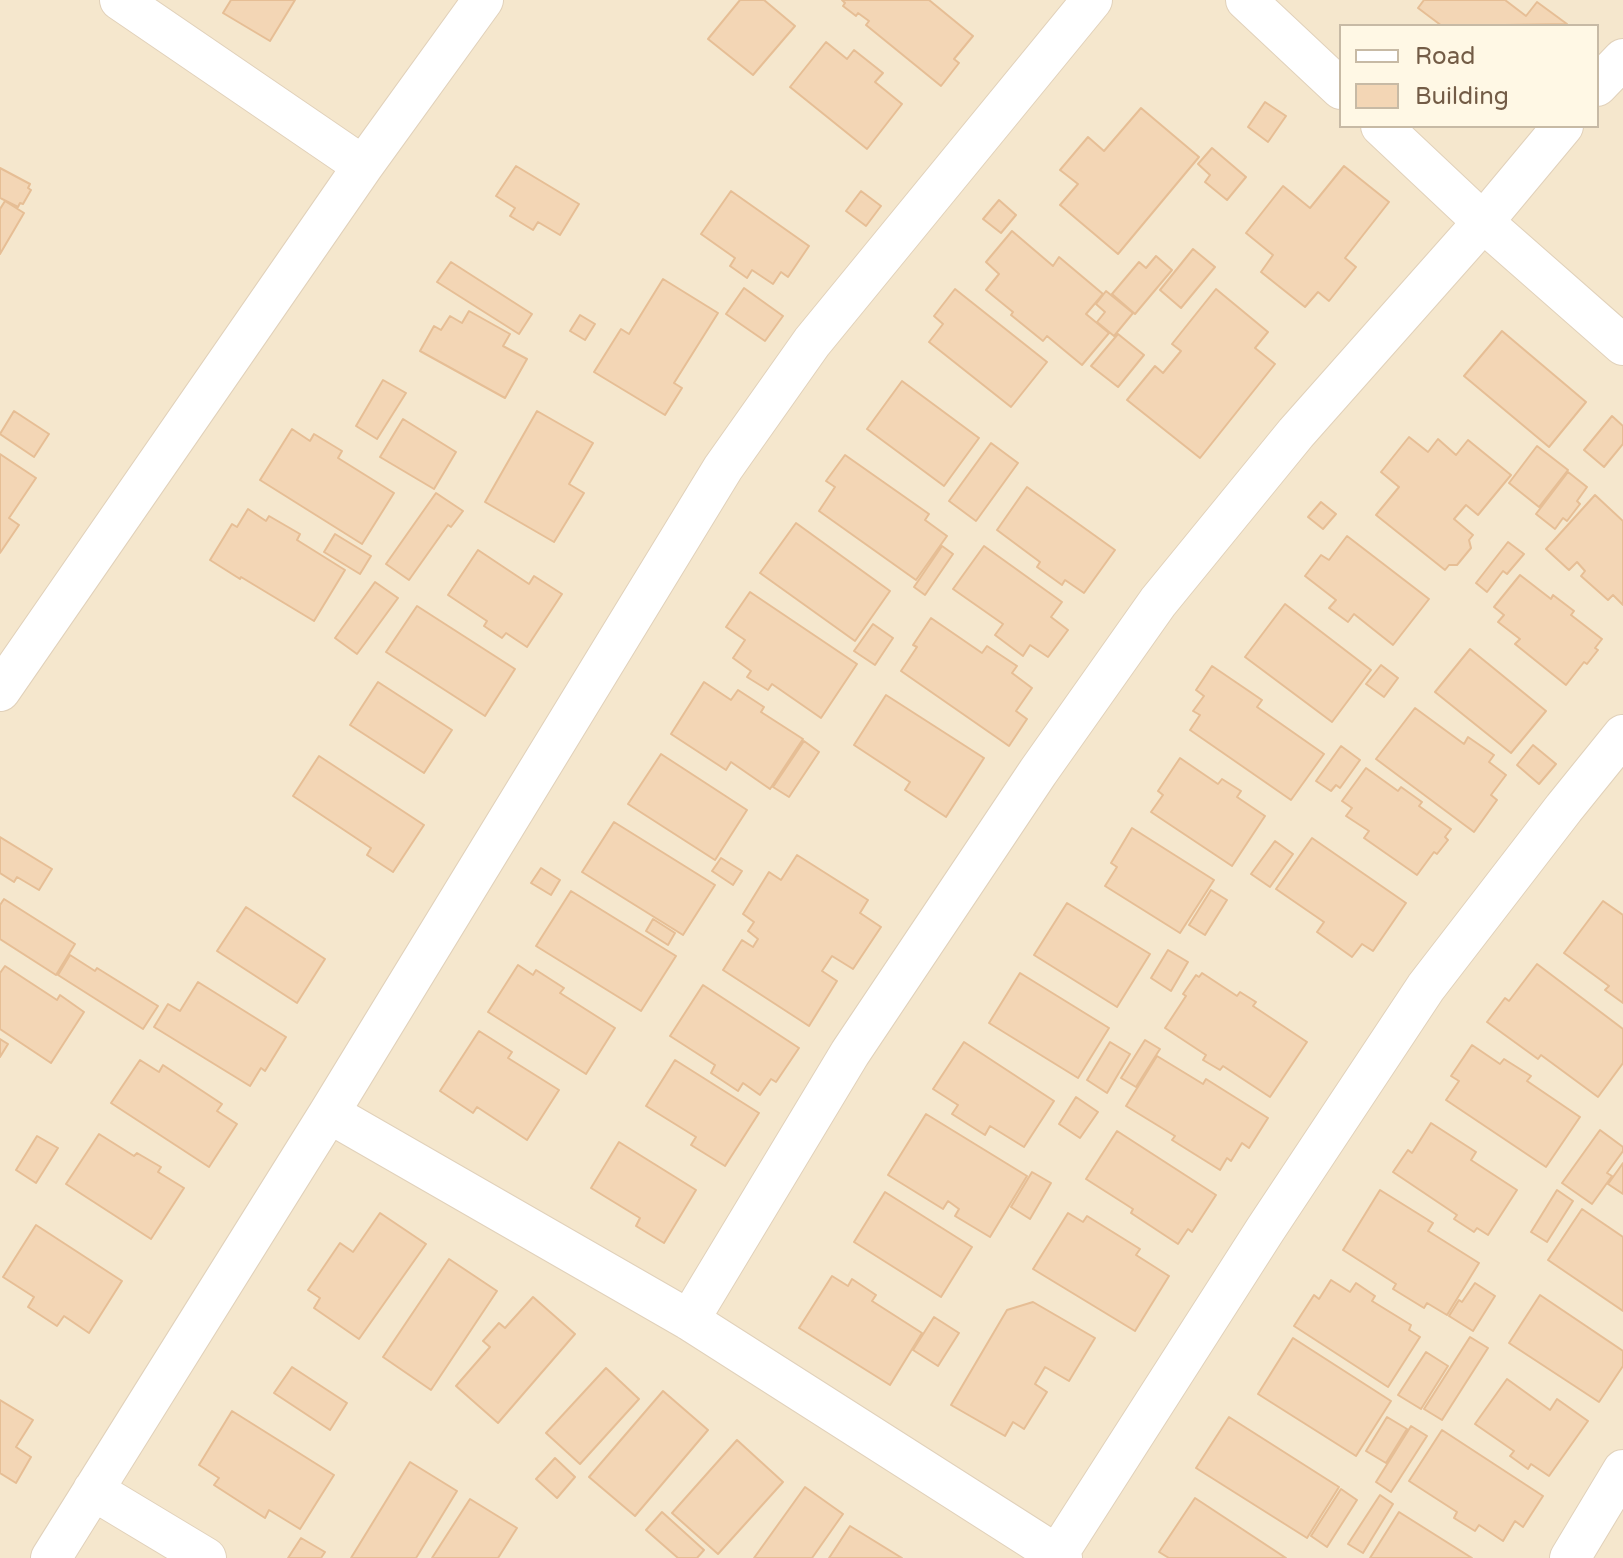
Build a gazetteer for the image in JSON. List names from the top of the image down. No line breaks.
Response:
{"legend":["Road","Building"]}
